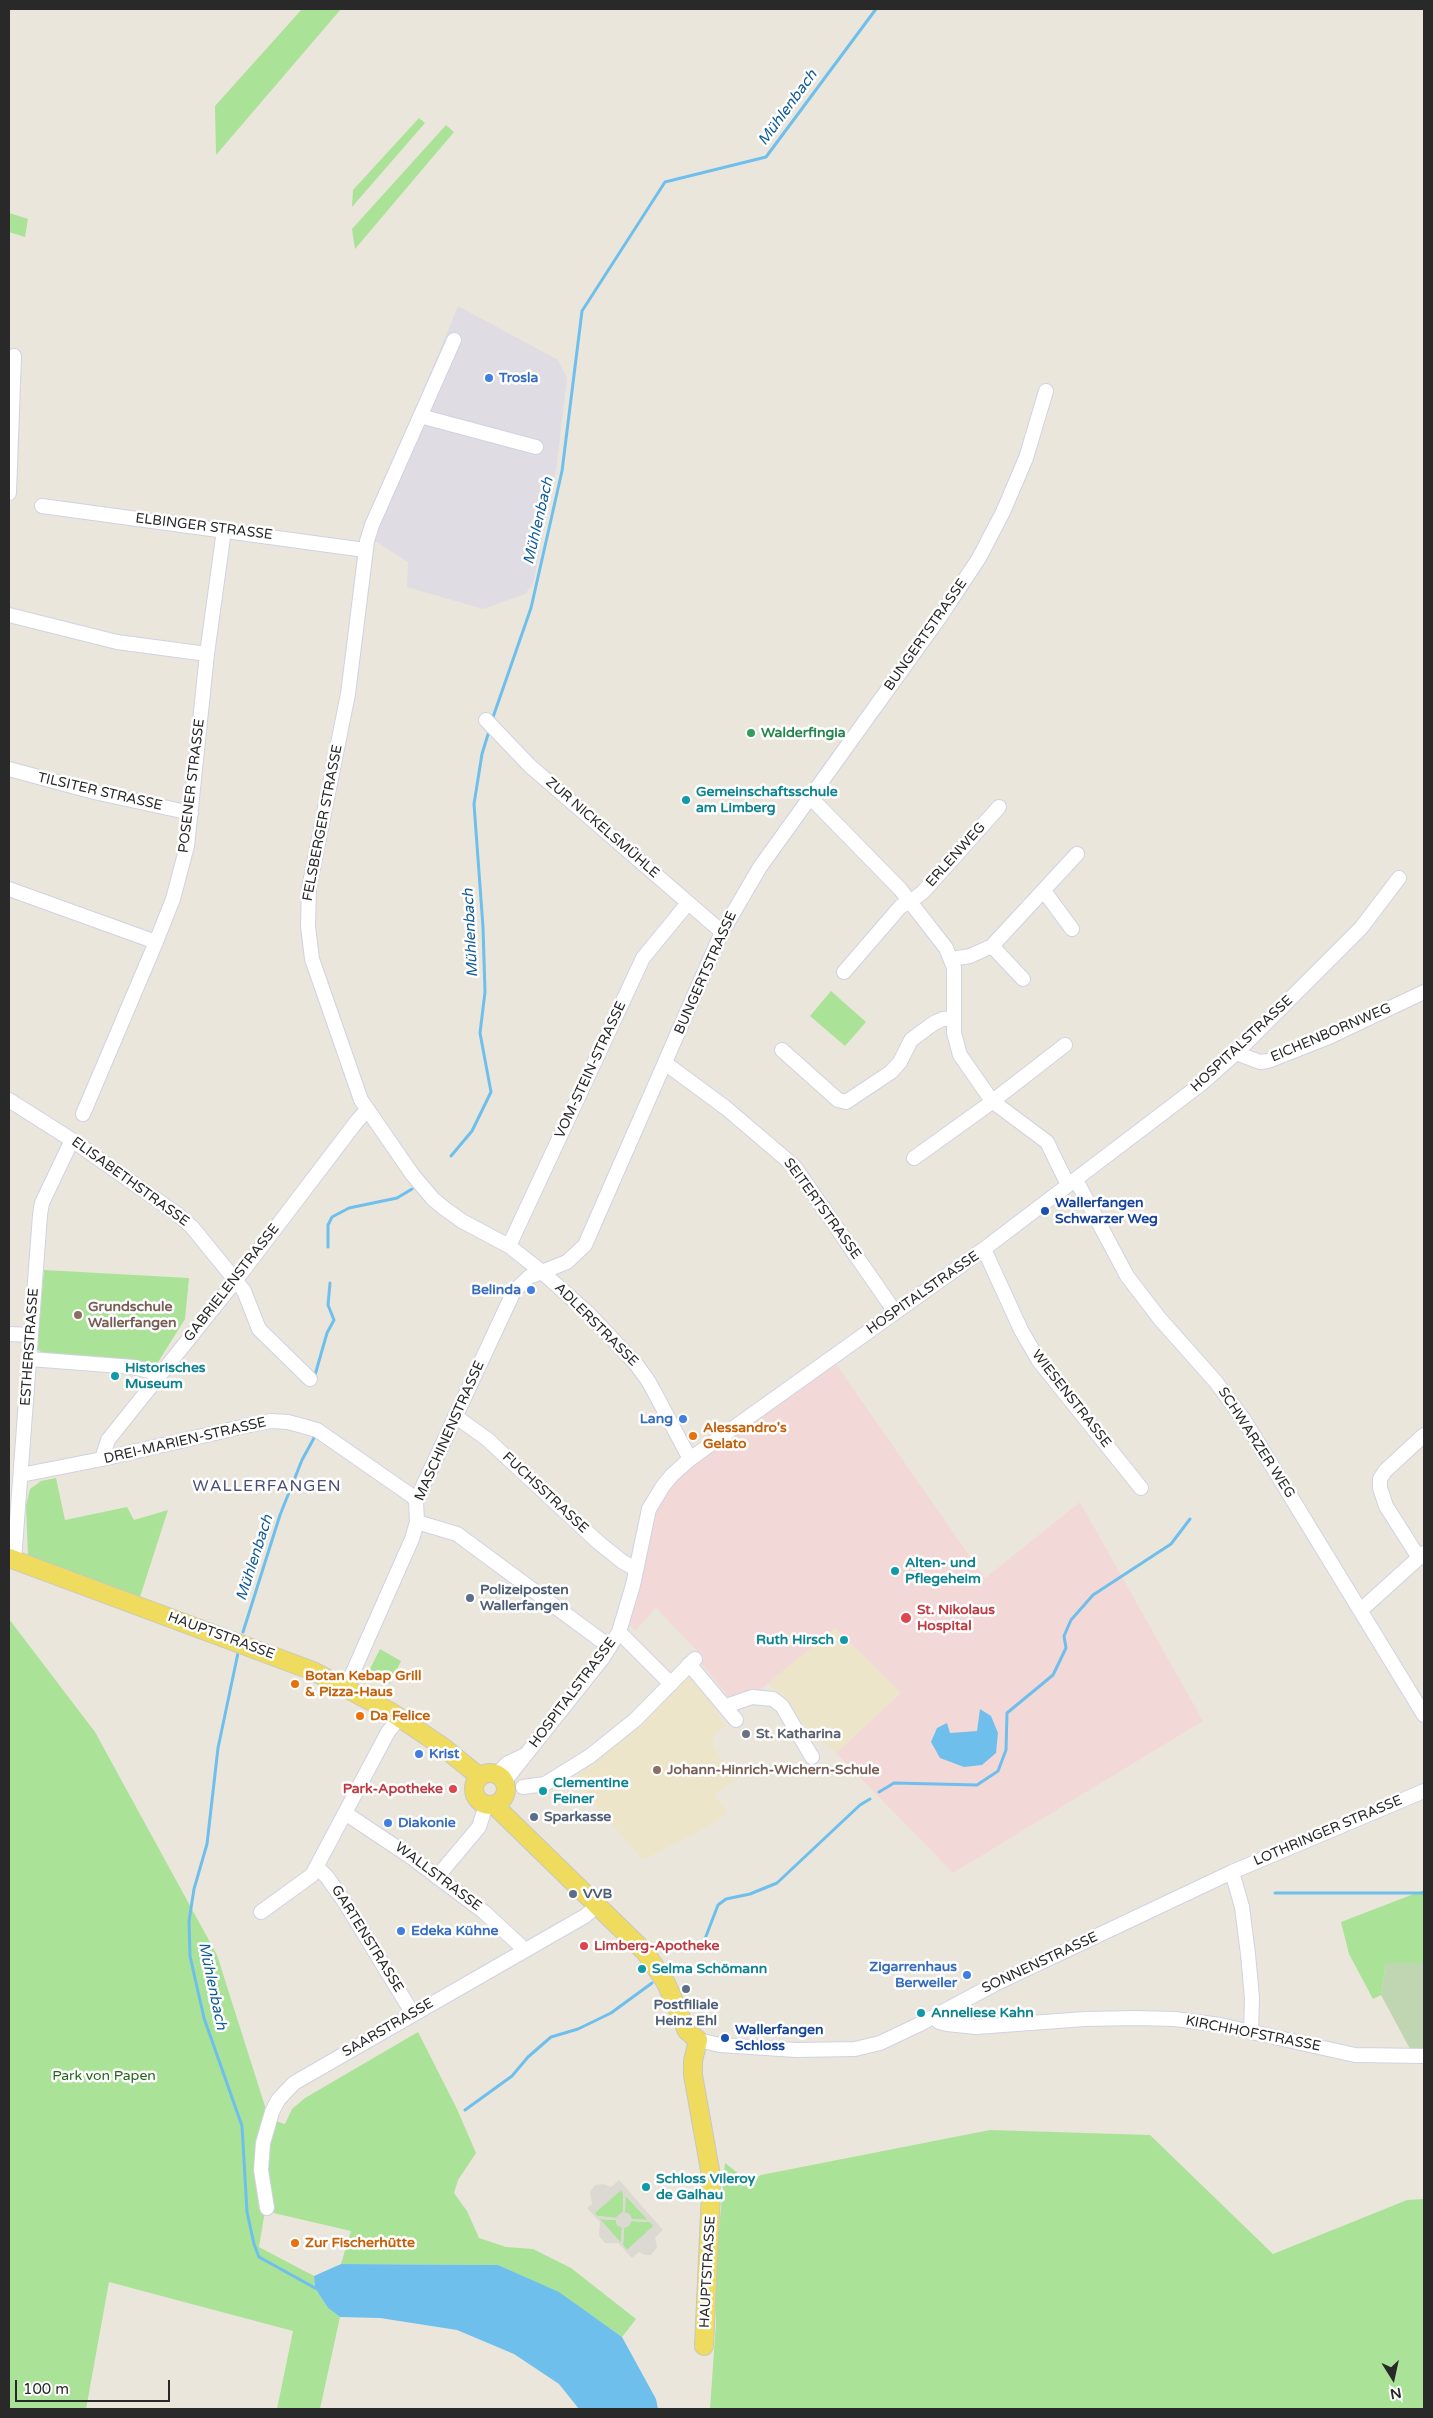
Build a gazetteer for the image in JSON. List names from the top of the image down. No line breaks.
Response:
{"streets":{"main road":["HAUPTSTRASSE"],"street":["ELBINGER STRASSE","BUNGERTSTRASSE","POSENER STRASSE","TILSITER STRASSE","FELSBERGER STRASSE","ZUR NICKELSMÜHLE","ERLENWEG","EICHENBORNWEG","HOSPITALSTRASSE","VOM-STEIN-STRASSE","ELISABETHSTRASSE","SEITERTSTRASSE","GABRIELENSTRASSE","ADLERSTRASSE","ESTHERSTRASSE","WIESENSTRASSE","MASCHINENSTRASSE","DREI-MARIEN-STRASSE","SCHWARZER WEG","FUCHSSTRASSE","LOTHRINGER STRASSE","WALLSTRASSE","GARTENSTRASSE","SONNENSTRASSE","SAARSTRASSE","KIRCHHOFSTRASSE"]},"crossings":[["ELBINGER STRASSE","POSENER STRASSE"],["ELBINGER STRASSE","FELSBERGER STRASSE"],["BUNGERTSTRASSE","FELSBERGER STRASSE"],["BUNGERTSTRASSE","ZUR NICKELSMÜHLE"],["BUNGERTSTRASSE","SEITERTSTRASSE"],["BUNGERTSTRASSE","ADLERSTRASSE"],["BUNGERTSTRASSE","MASCHINENSTRASSE"],["POSENER STRASSE","TILSITER STRASSE"],["FELSBERGER STRASSE","VOM-STEIN-STRASSE"],["FELSBERGER STRASSE","GABRIELENSTRASSE"],["FELSBERGER STRASSE","ADLERSTRASSE"],["FELSBERGER STRASSE","MASCHINENSTRASSE"],["ZUR NICKELSMÜHLE","VOM-STEIN-STRASSE"],["EICHENBORNWEG","HOSPITALSTRASSE"],["HOSPITALSTRASSE","SEITERTSTRASSE"],["HOSPITALSTRASSE","ADLERSTRASSE"],["HOSPITALSTRASSE","WIESENSTRASSE"],["HOSPITALSTRASSE","SCHWARZER WEG"],["HOSPITALSTRASSE","FUCHSSTRASSE"],["HOSPITALSTRASSE","HAUPTSTRASSE"],["HOSPITALSTRASSE","WALLSTRASSE"],["ELISABETHSTRASSE","GABRIELENSTRASSE"],["ELISABETHSTRASSE","ESTHERSTRASSE"],["GABRIELENSTRASSE","DREI-MARIEN-STRASSE"],["ADLERSTRASSE","MASCHINENSTRASSE"],["ESTHERSTRASSE","DREI-MARIEN-STRASSE"],["ESTHERSTRASSE","HAUPTSTRASSE"],["MASCHINENSTRASSE","DREI-MARIEN-STRASSE"],["MASCHINENSTRASSE","FUCHSSTRASSE"],["MASCHINENSTRASSE","HAUPTSTRASSE"],["HAUPTSTRASSE","SONNENSTRASSE"],["HAUPTSTRASSE","SAARSTRASSE"],["LOTHRINGER STRASSE","SONNENSTRASSE"],["WALLSTRASSE","SAARSTRASSE"],["GARTENSTRASSE","SAARSTRASSE"],["SONNENSTRASSE","KIRCHHOFSTRASSE"]],"districts":["WALLERFANGEN"],"water":["Mühlenbach"],"parks":["Park von Papen"],"places":["Trosla","Walderfingia","Gemeinschaftsschule am Limberg","Wallerfangen Schwarzer Weg","Belinda","Grundschule Wallerfangen","Historisches Museum","Lang","Alessandro's Gelato","Alten- und Pflegeheim","Polizeiposten Wallerfangen","St. Nikolaus Hospital","Ruth Hirsch","Botan Kebap Grill & Pizza-Haus","Da Felice","St. Katharina","Krist","Johann-Hinrich-Wichern-Schule","Park-Apotheke","Clementine Feiner","Sparkasse","Diakonie","VVB","Edeka Kühne","Limberg-Apotheke","Selma Schömann","Zigarrenhaus Berweiler","Postfiliale Heinz Ehl","Anneliese Kahn","Wallerfangen Schloss","Schloss Vileroy de Galhau","Zur Fischerhütte"],"scale_bar":"100 m","north":"bottom"}
